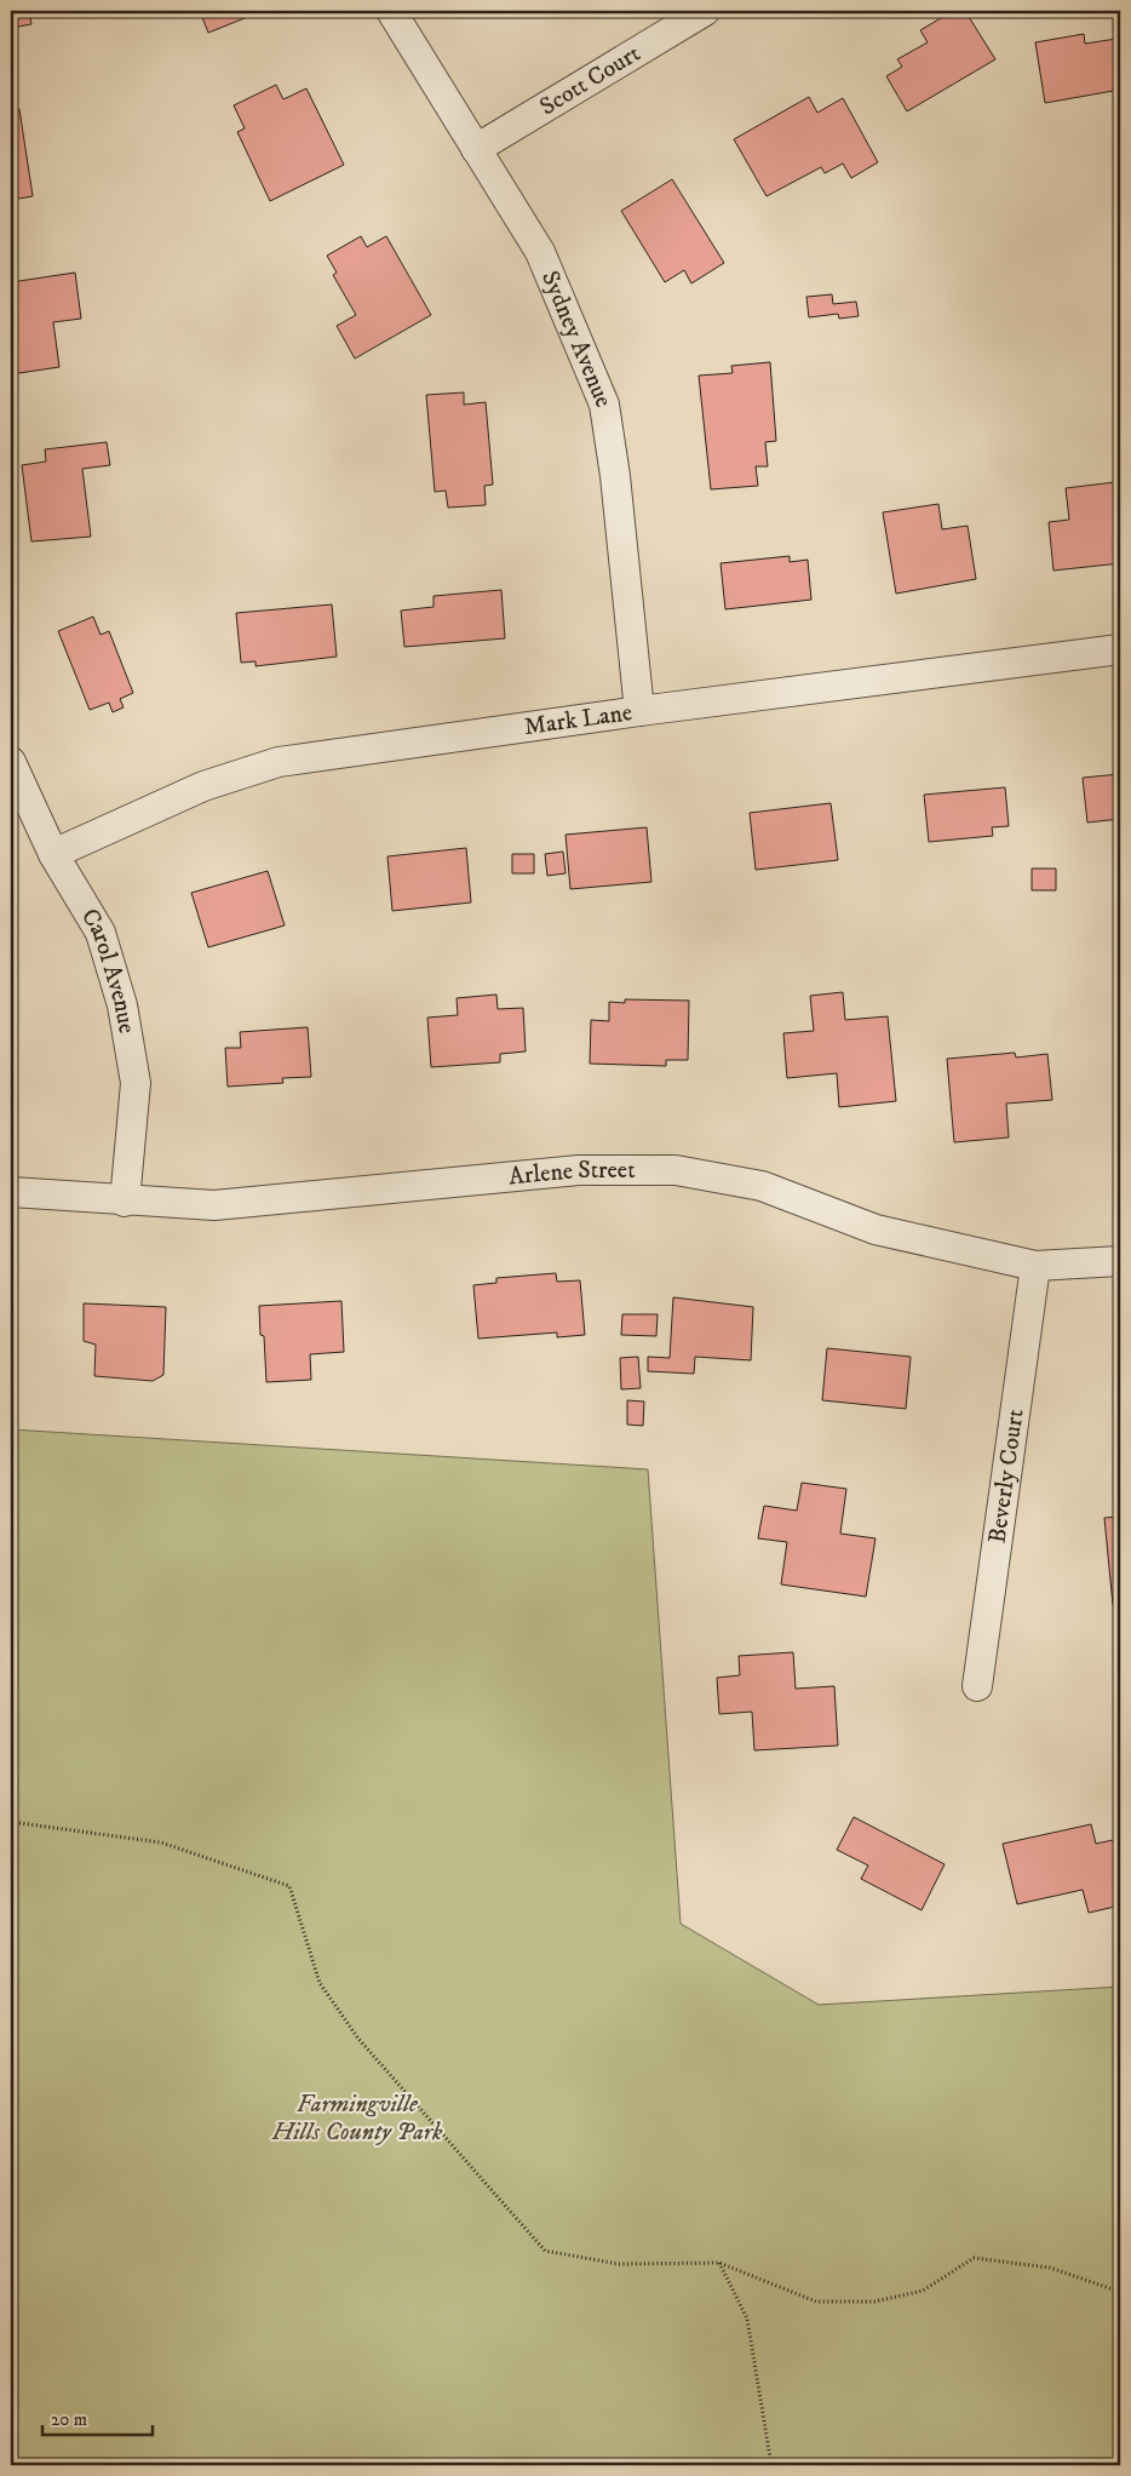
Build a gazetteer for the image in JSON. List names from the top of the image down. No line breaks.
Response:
{"streets":{"street":["Scott Court","Sydney Avenue","Mark Lane","Carol Avenue","Arlene Street","Beverly Court"]},"crossings":[["Scott Court","Sydney Avenue"],["Sydney Avenue","Mark Lane"],["Mark Lane","Carol Avenue"],["Carol Avenue","Arlene Street"],["Arlene Street","Beverly Court"]],"parks":["Farmingville Hills County Park"],"scale_bar":"20 m"}
